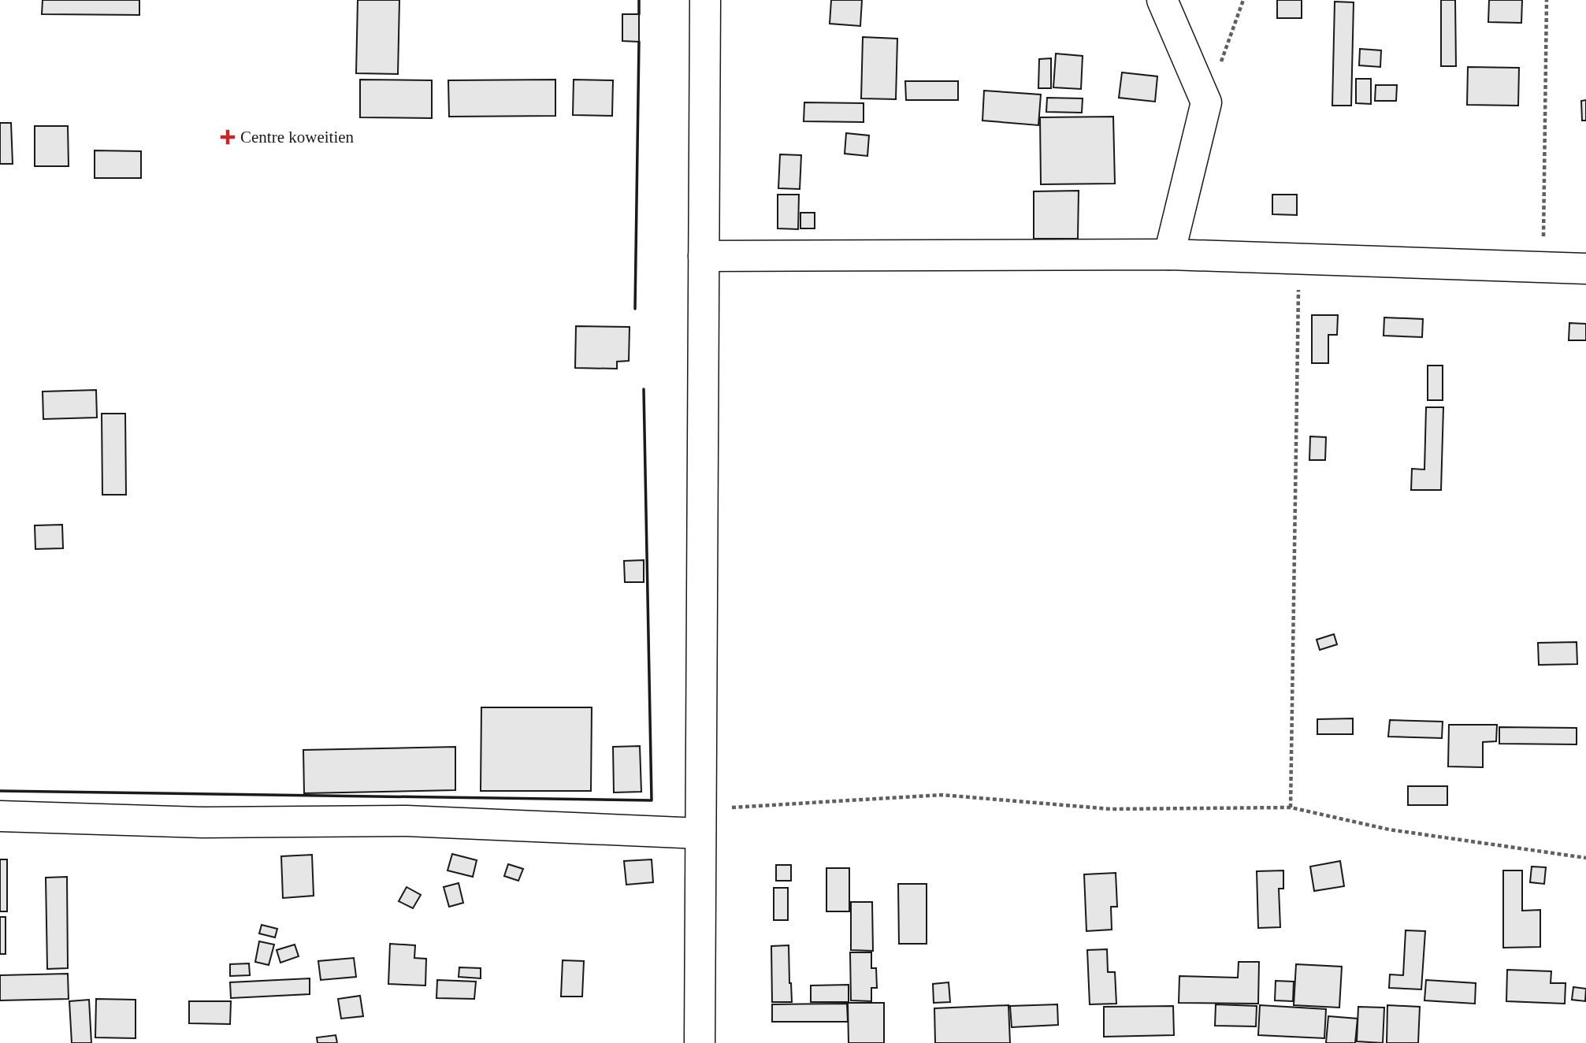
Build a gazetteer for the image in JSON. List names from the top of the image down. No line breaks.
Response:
{"places":{"health":["Centre koweitien"]}}
